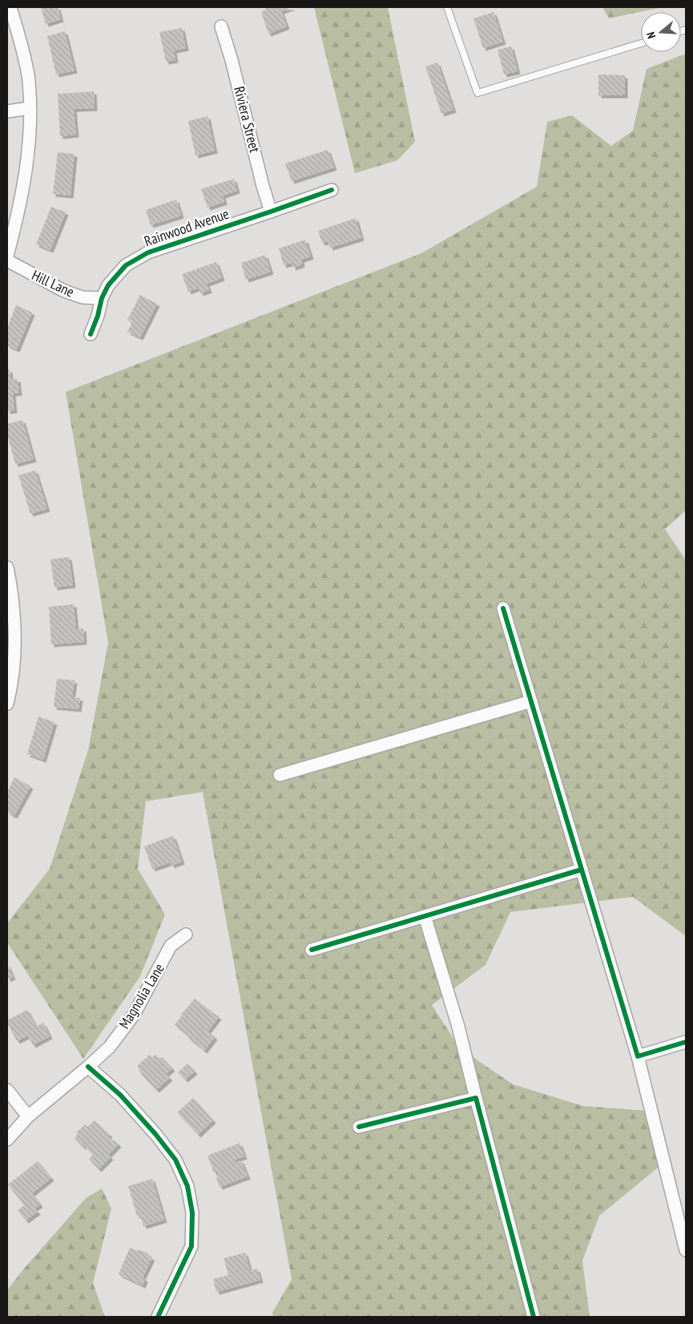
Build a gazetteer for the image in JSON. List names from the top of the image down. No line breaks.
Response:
{"streets":{"street":["Riviera Street","Rainwood Avenue","Hill Lane","Magnolia Lane"]},"crossings":[["Riviera Street","Rainwood Avenue"],["Rainwood Avenue","Hill Lane"]],"north":"left"}
